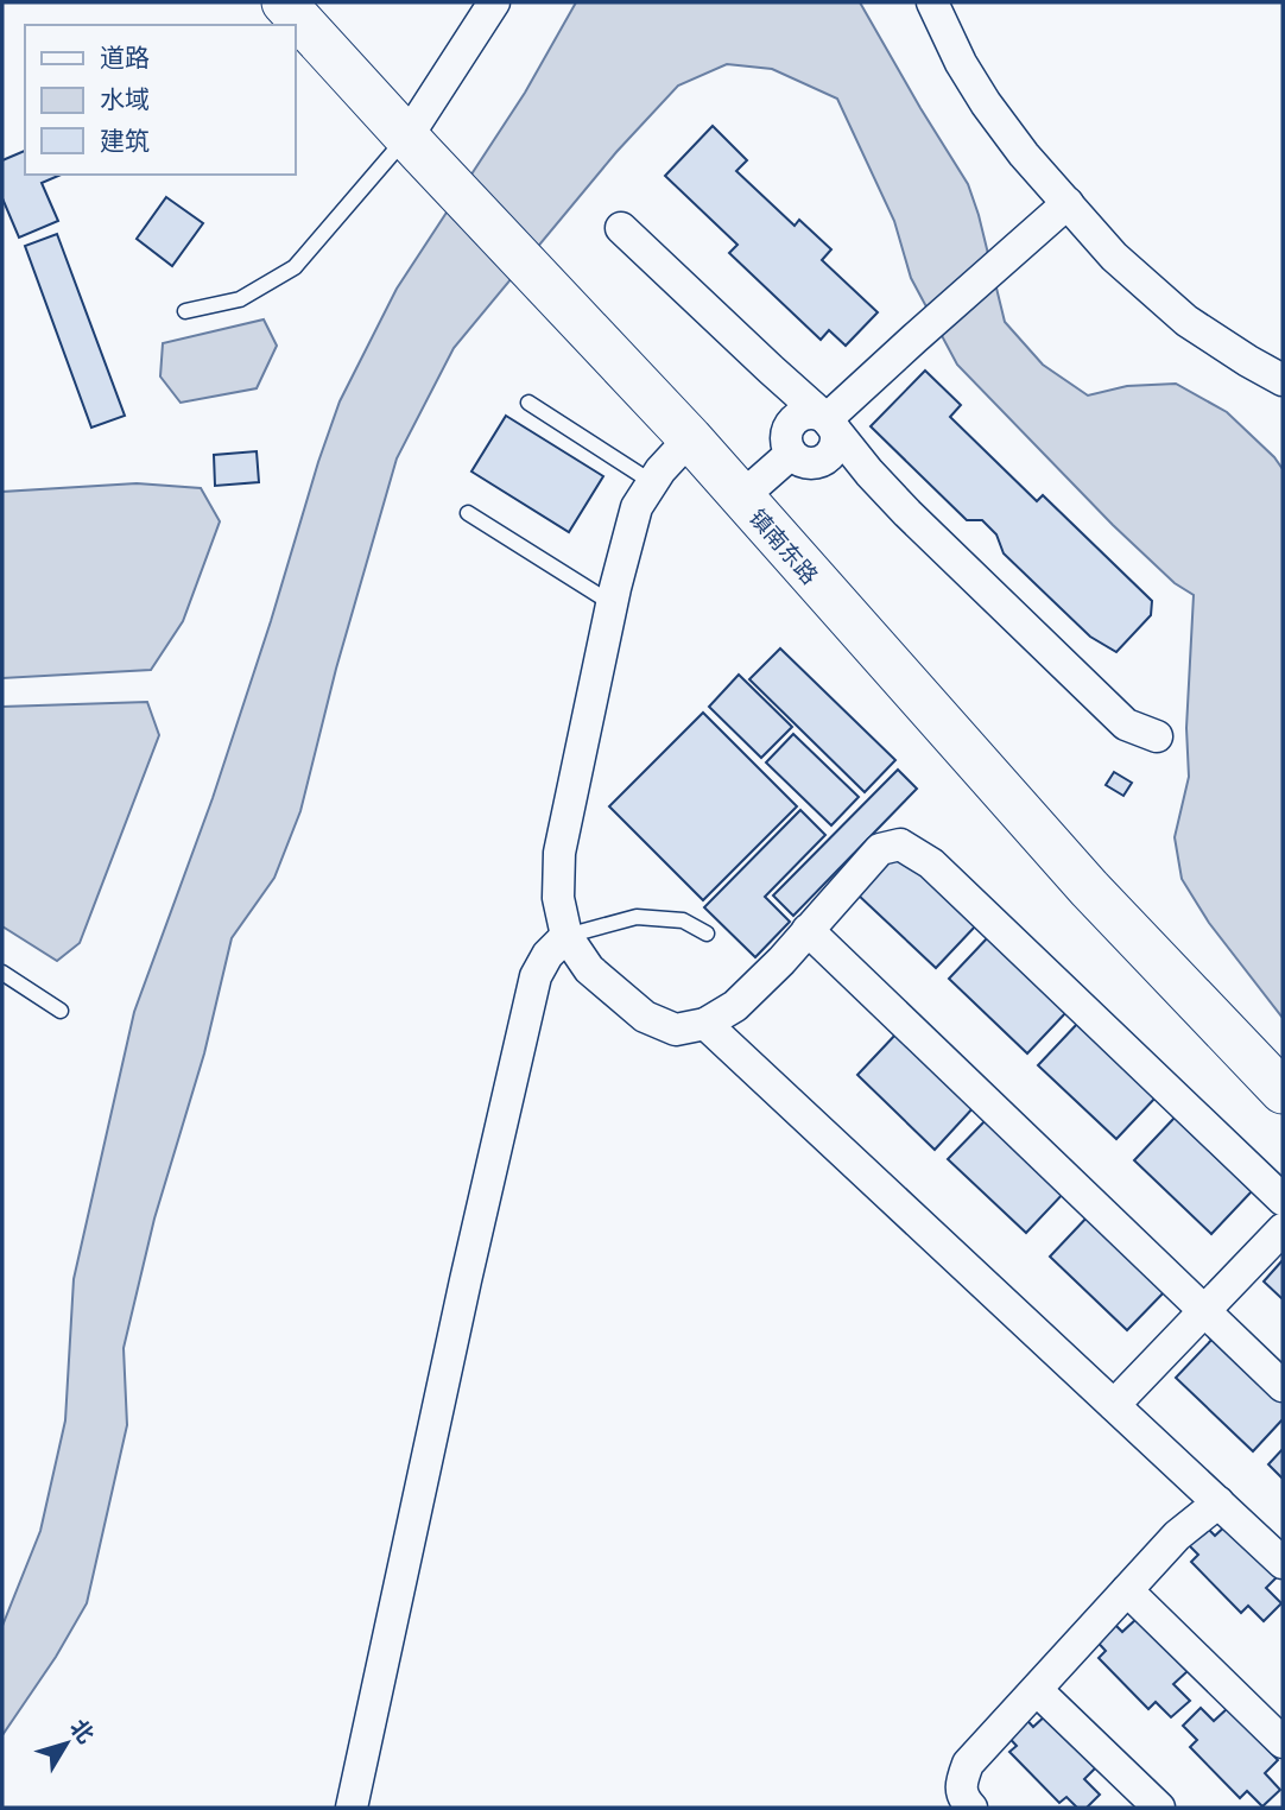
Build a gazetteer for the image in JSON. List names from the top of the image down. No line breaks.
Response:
{"streets":{"street":["镇南东路"]},"legend":["道路","水域","建筑"],"north":"top right"}
